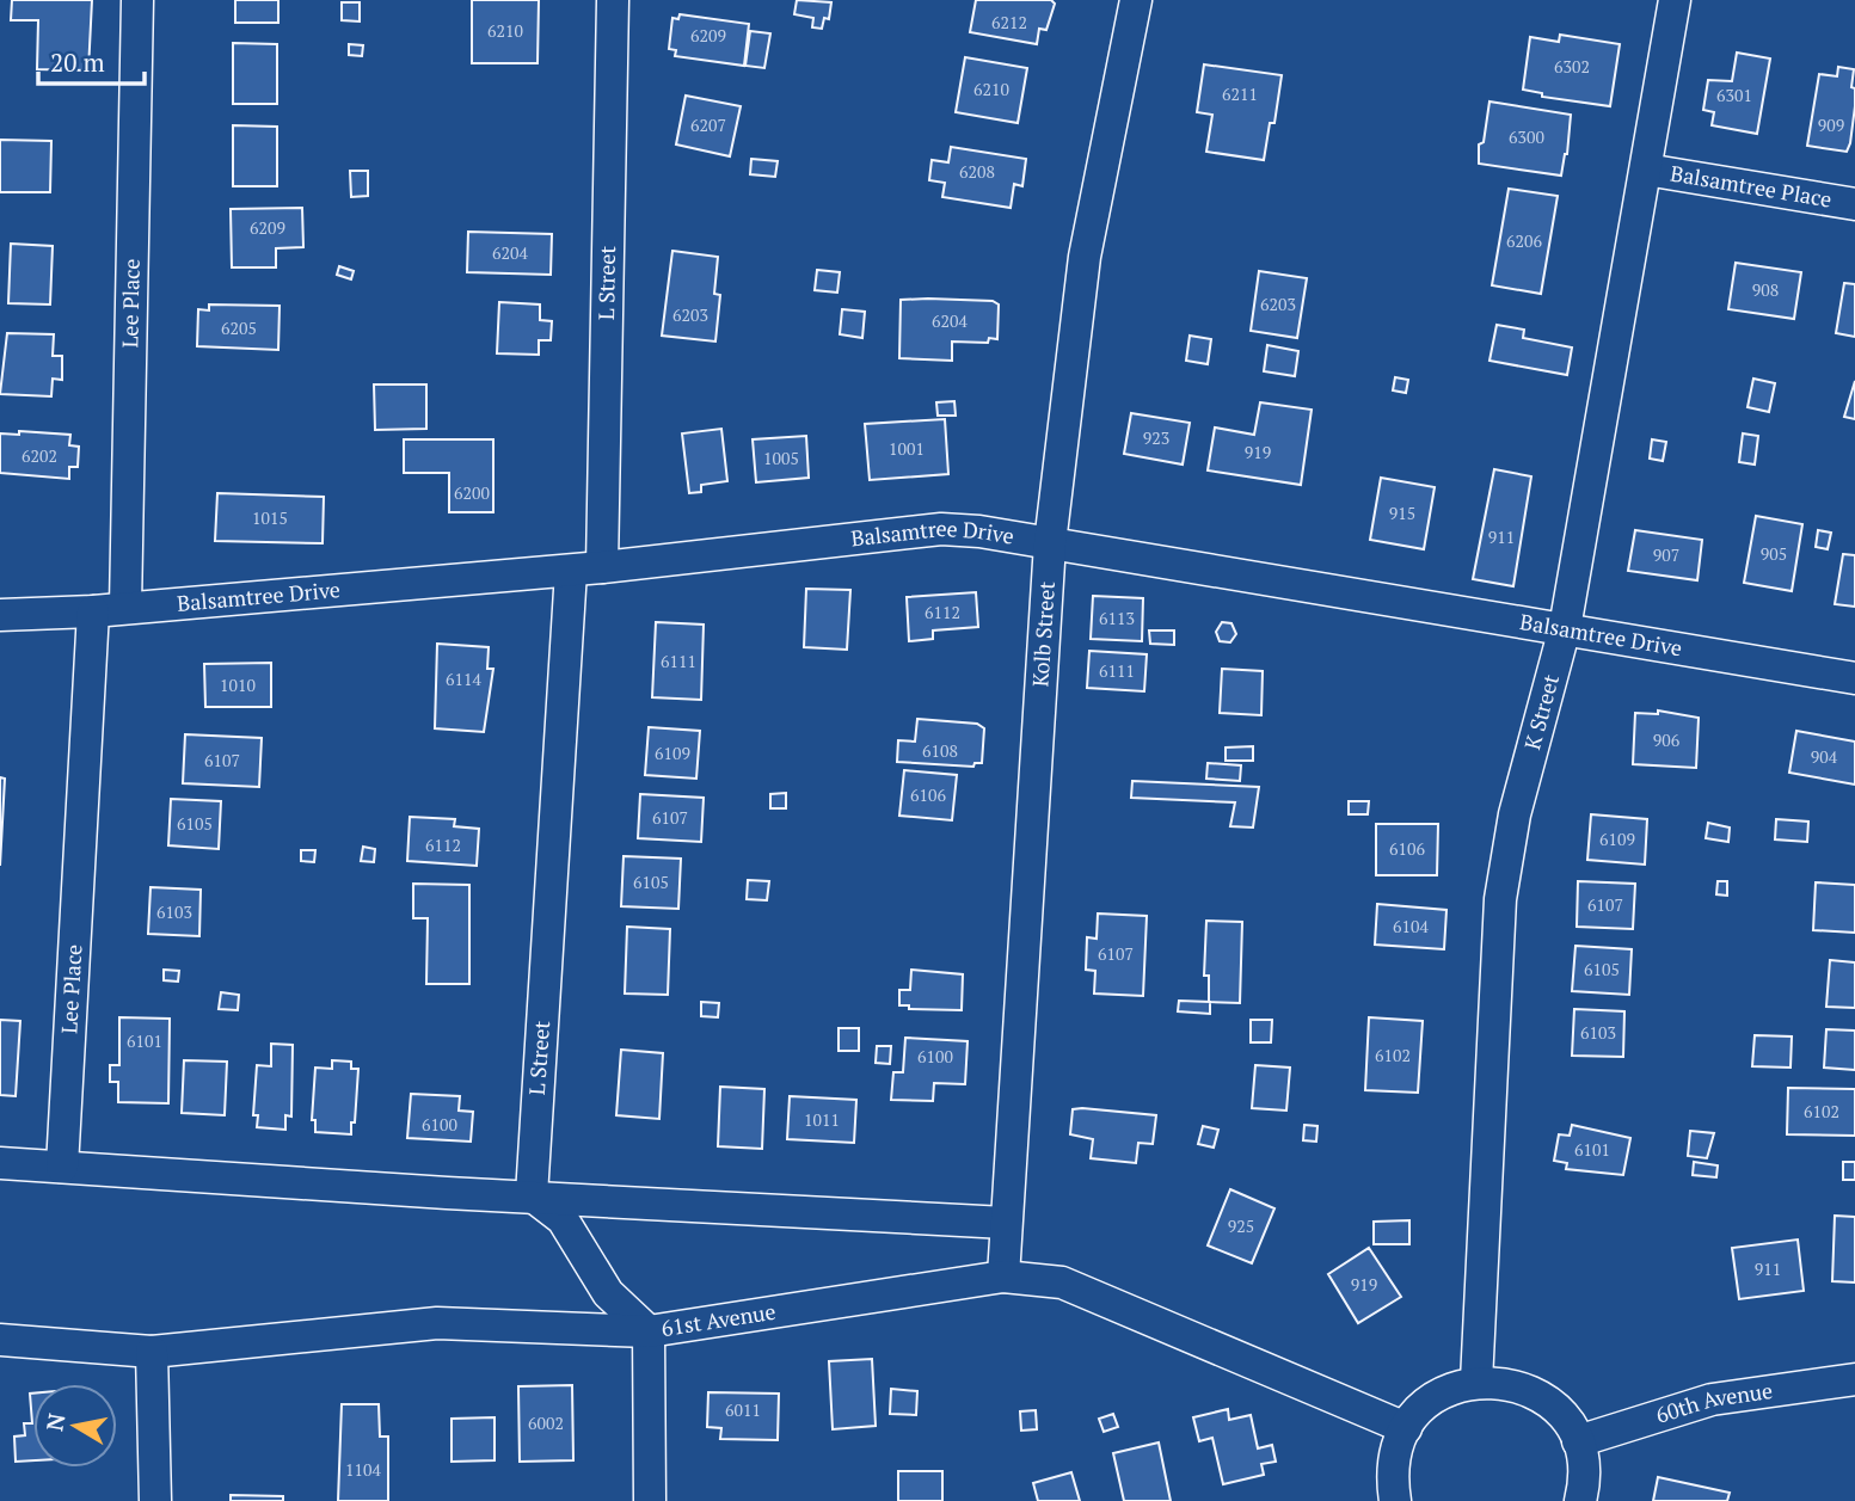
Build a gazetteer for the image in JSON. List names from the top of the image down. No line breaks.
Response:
{"streets":{"street":["Balsamtree Place","L Street","Lee Place","Balsamtree Drive","Kolb Street","K Street","61st Avenue","60th Avenue"]},"crossings":[["Balsamtree Place","K Street"],["L Street","Balsamtree Drive"],["Lee Place","Balsamtree Drive"],["Balsamtree Drive","Kolb Street"],["Balsamtree Drive","K Street"],["Kolb Street","61st Avenue"]],"house_numbers":["6212","6210","6209","6302","6210","6211","6301","6207","909","6300","6208","6209","6206","6204","908","6203","6203","6204","6205","923","1001","919","6202","1005","6200","915","1015","911","905","907","6112","6113","6111","6111","6114","1010","906","6108","6109","904","6107","6106","6107","6105","6109","6112","6106","6105","6107","6103","6104","6107","6105","6103","6101","6102","6100","6102","1011","6100","6101","925","911","919","6011","6002","1104"],"scale_bar":"20 m","north":"left"}
